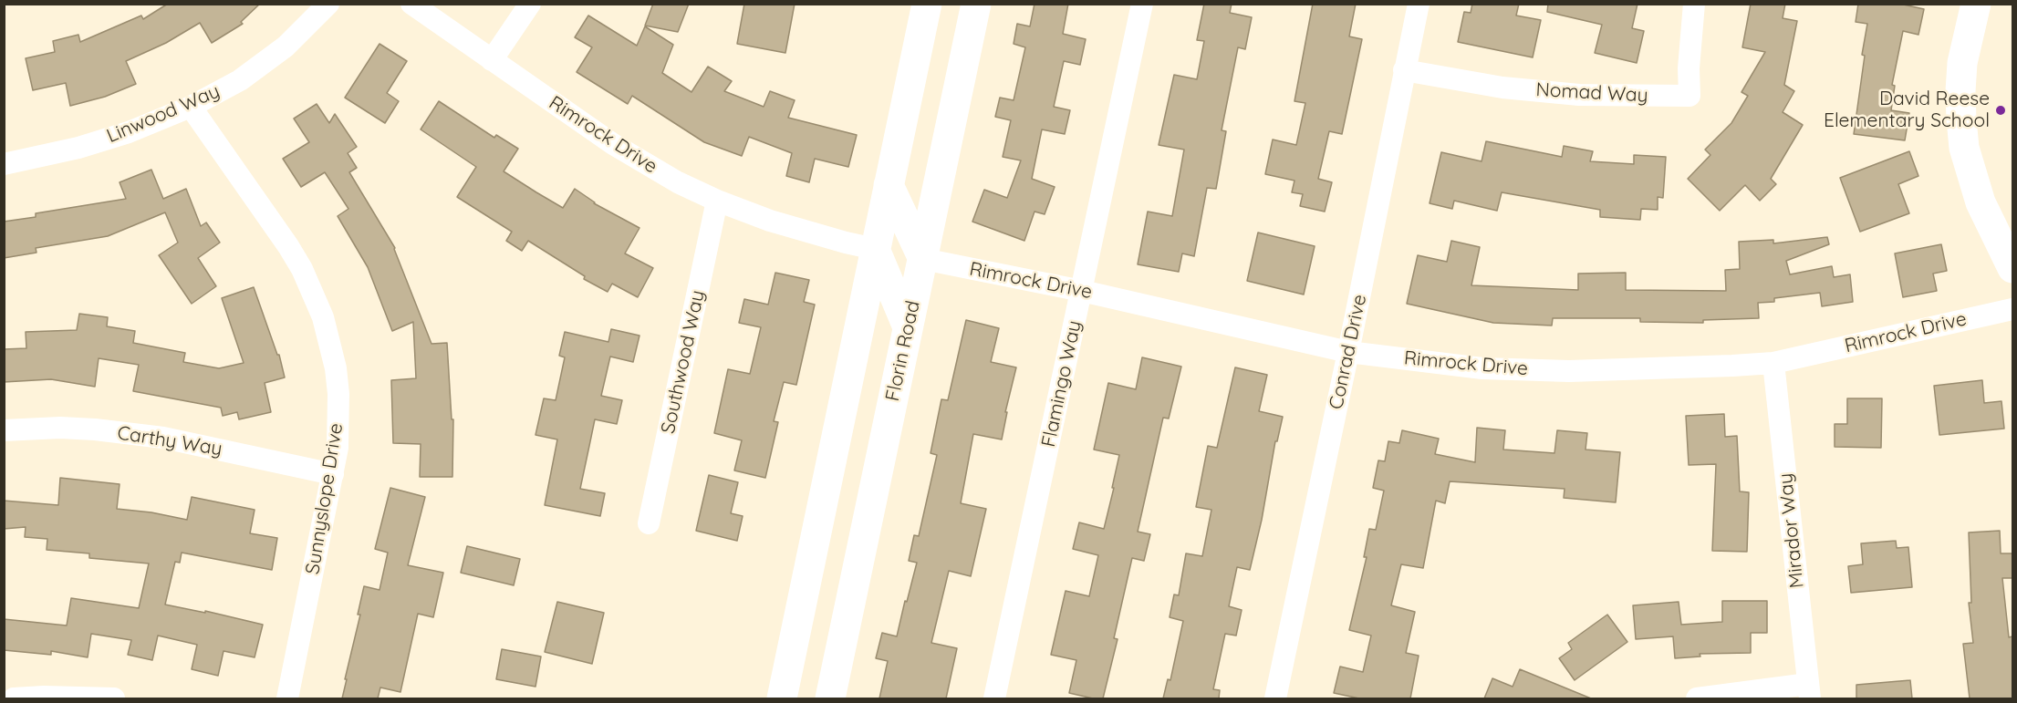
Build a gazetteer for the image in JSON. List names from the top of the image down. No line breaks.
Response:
{"streets":{"main road":["Florin Road"],"street":["Nomad Way","Linwood Way","Rimrock Drive","Conrad Drive","Southwood Way","Flamingo Way","Carthy Way","Sunnyslope Drive","Mirador Way"]},"crossings":[["Nomad Way","Conrad Drive"],["Linwood Way","Sunnyslope Drive"],["Rimrock Drive","Florin Road"],["Rimrock Drive","Conrad Drive"],["Rimrock Drive","Southwood Way"],["Rimrock Drive","Flamingo Way"],["Rimrock Drive","Mirador Way"],["Carthy Way","Sunnyslope Drive"]],"places":["David Reese Elementary School"]}
